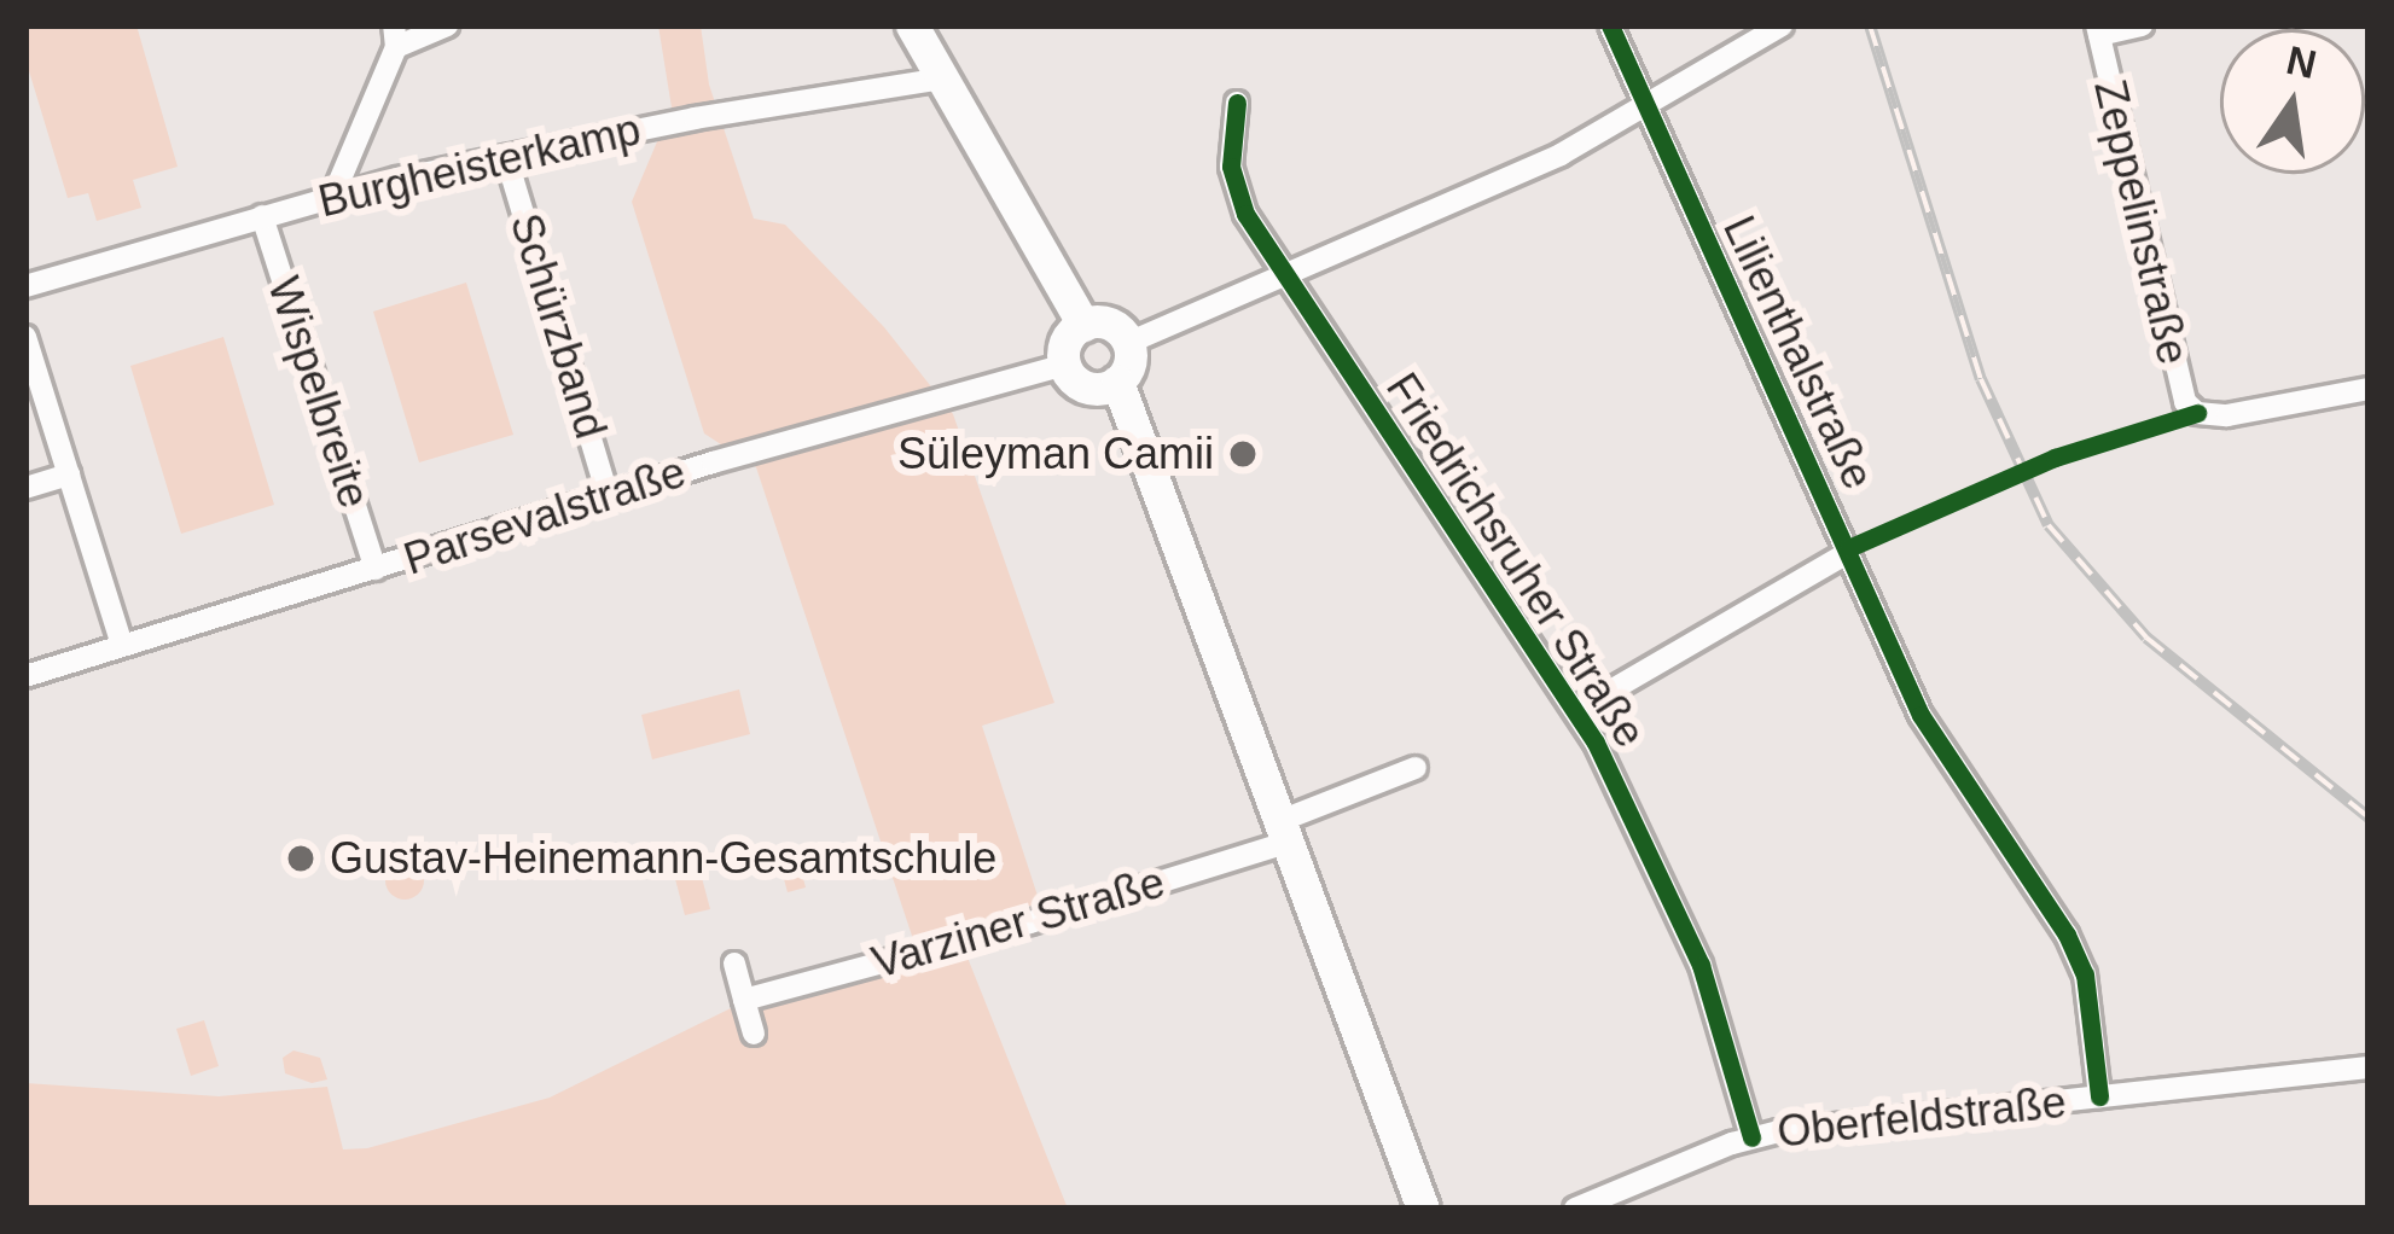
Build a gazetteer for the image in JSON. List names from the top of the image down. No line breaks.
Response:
{"streets":{"street":["Burgheisterkamp","Zeppelinstraße","Schürzband","Lilienthalstraße","Wispelbreite","Parsevalstraße","Friedrichsruher Straße","Varziner Straße","Oberfeldstraße"]},"crossings":[["Burgheisterkamp","Schürzband"],["Burgheisterkamp","Wispelbreite"],["Schürzband","Parsevalstraße"],["Lilienthalstraße","Oberfeldstraße"],["Wispelbreite","Parsevalstraße"],["Friedrichsruher Straße","Oberfeldstraße"]],"places":["Süleyman Camii","Gustav-Heinemann-Gesamtschule"],"north":"top"}
